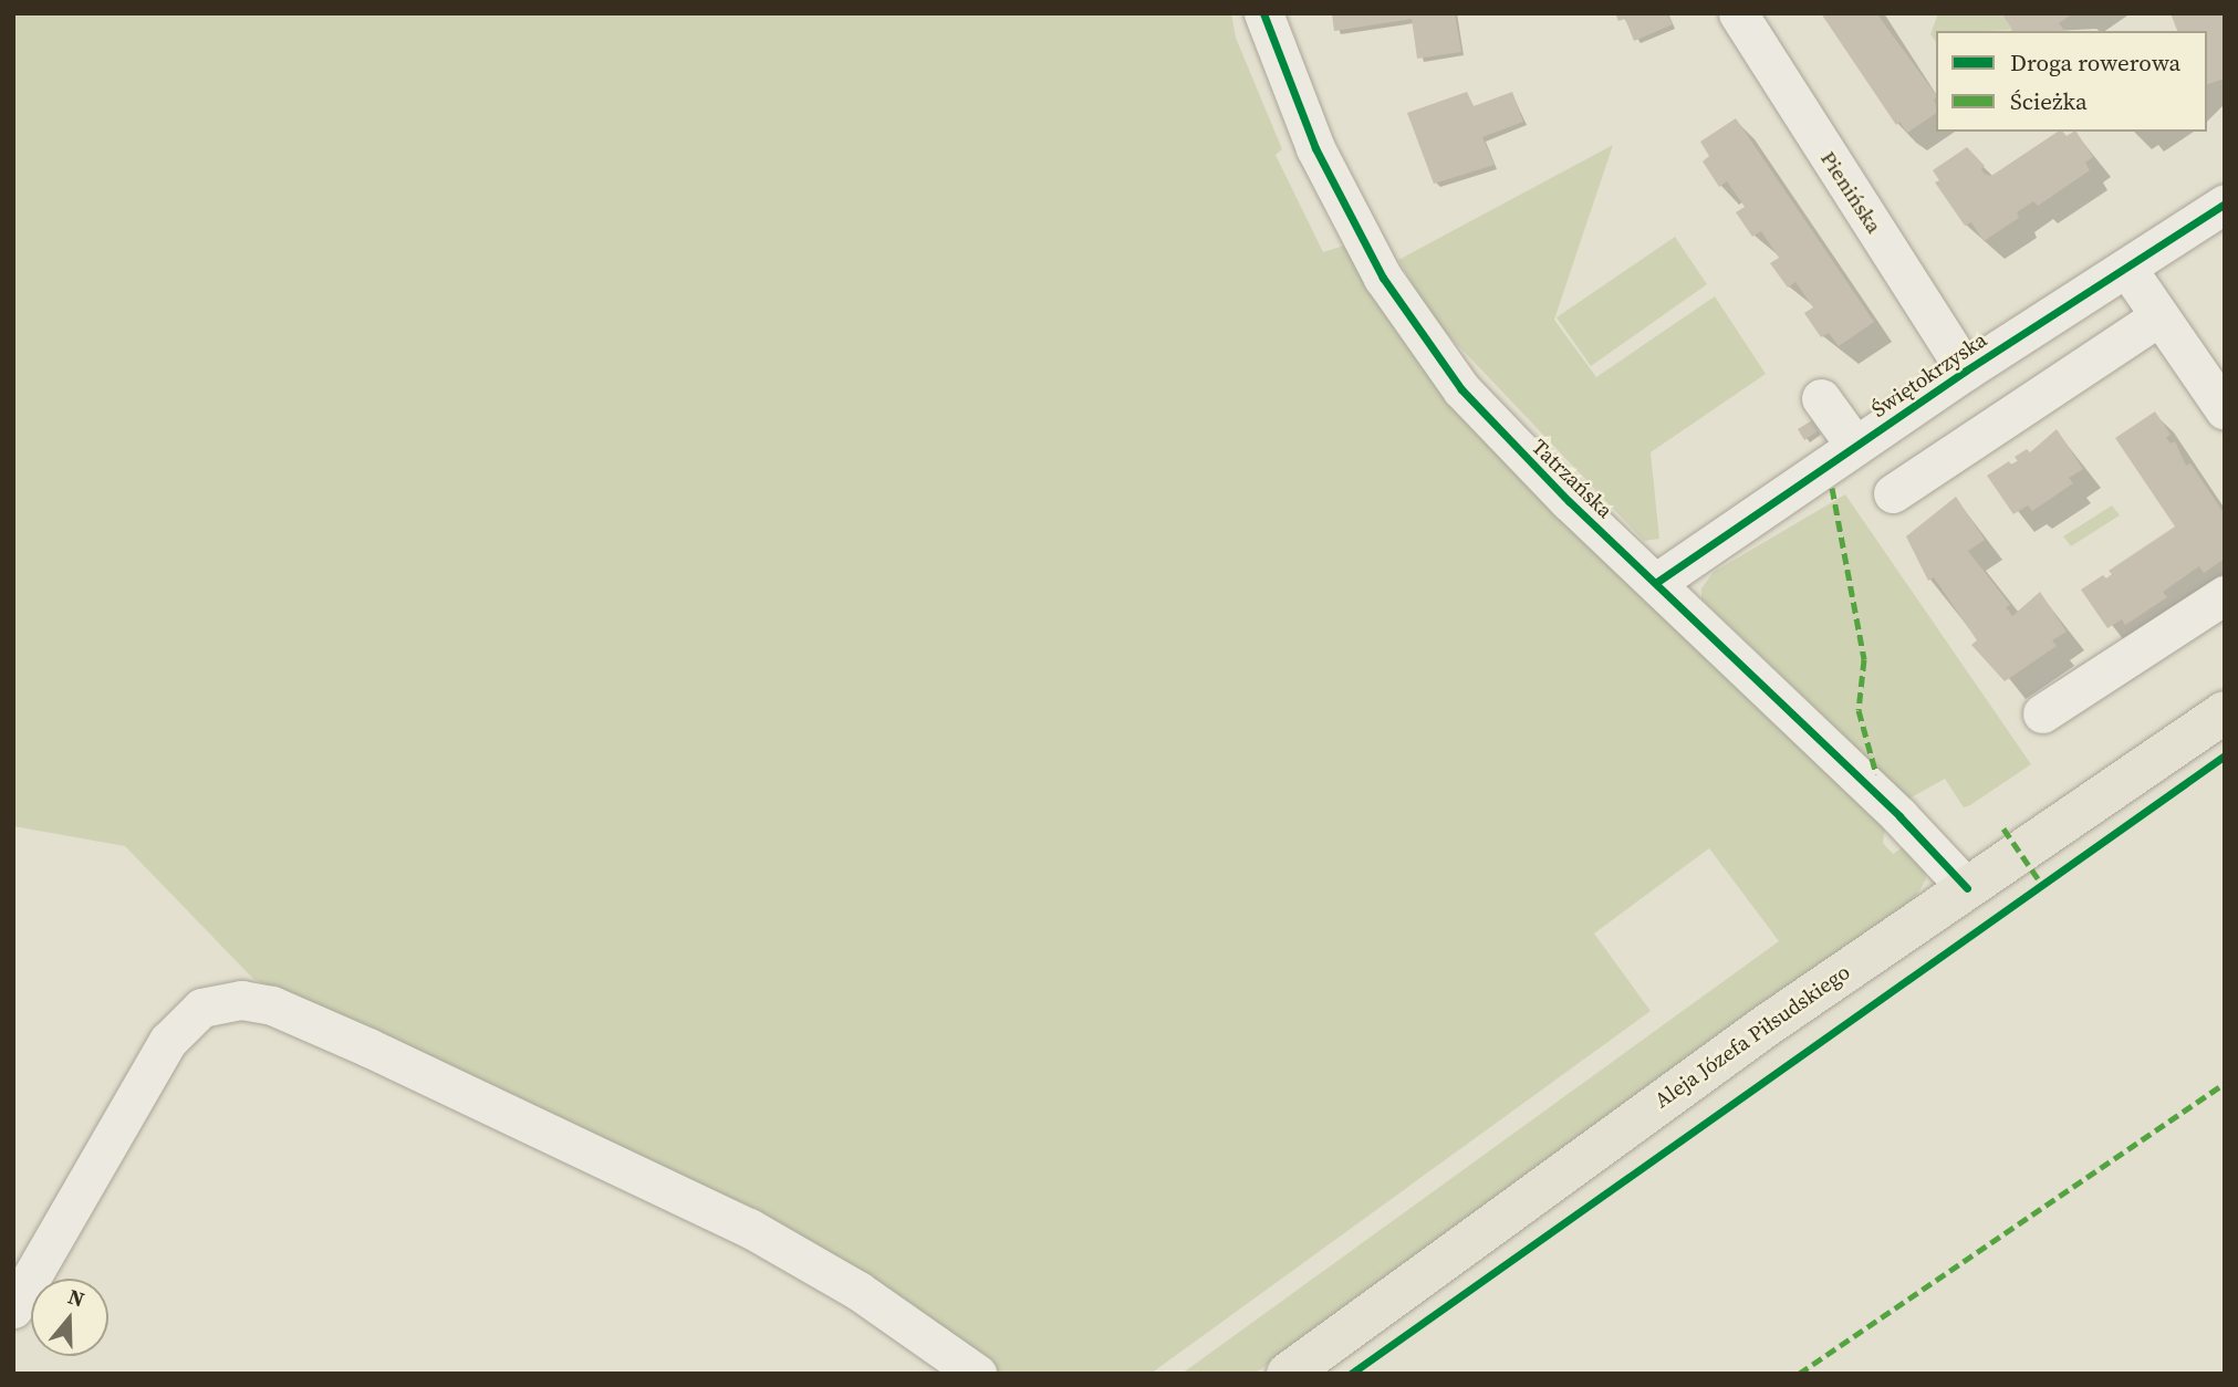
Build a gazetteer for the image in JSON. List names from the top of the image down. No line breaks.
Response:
{"streets":{"main road":["Aleja Józefa Piłsudskiego"],"street":["Pienińska","Świętokrzyska","Tatrzańska"]},"crossings":[["Pienińska","Świętokrzyska"],["Świętokrzyska","Tatrzańska"],["Tatrzańska","Aleja Józefa Piłsudskiego"]],"legend":["Droga rowerowa","Ścieżka"],"north":"top"}
